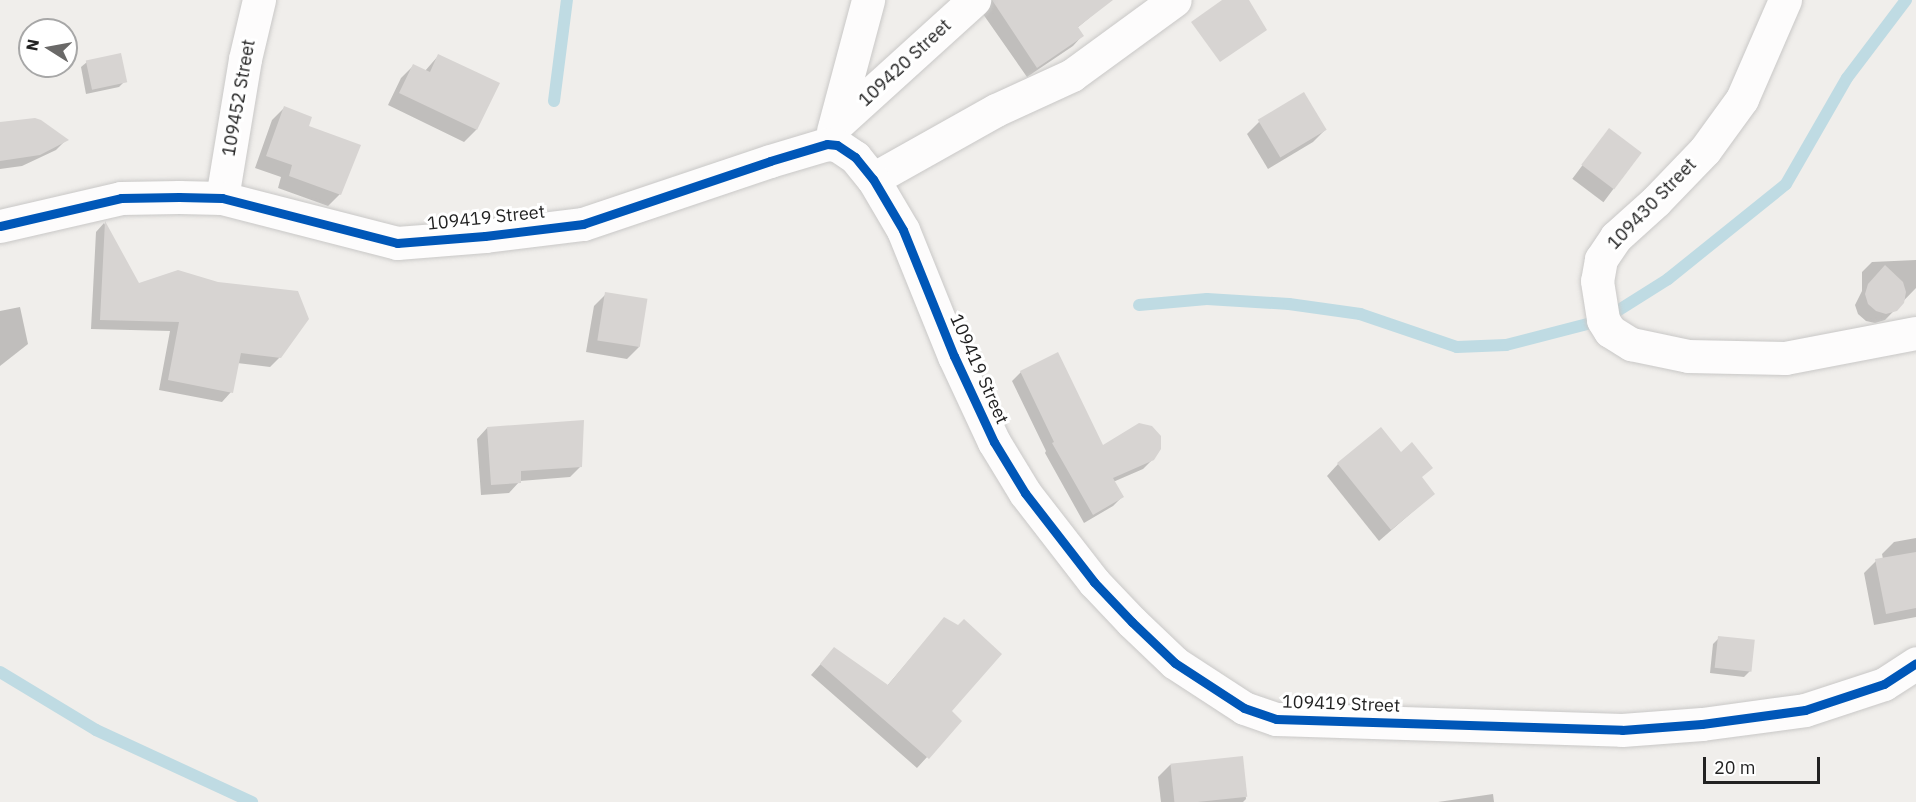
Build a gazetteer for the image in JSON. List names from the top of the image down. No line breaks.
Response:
{"streets":{"street":["109420 Street","109452 Street","109430 Street","109419 Street"]},"crossings":[["109420 Street","109419 Street"],["109452 Street","109419 Street"]],"scale_bar":"20 m","north":"left"}
